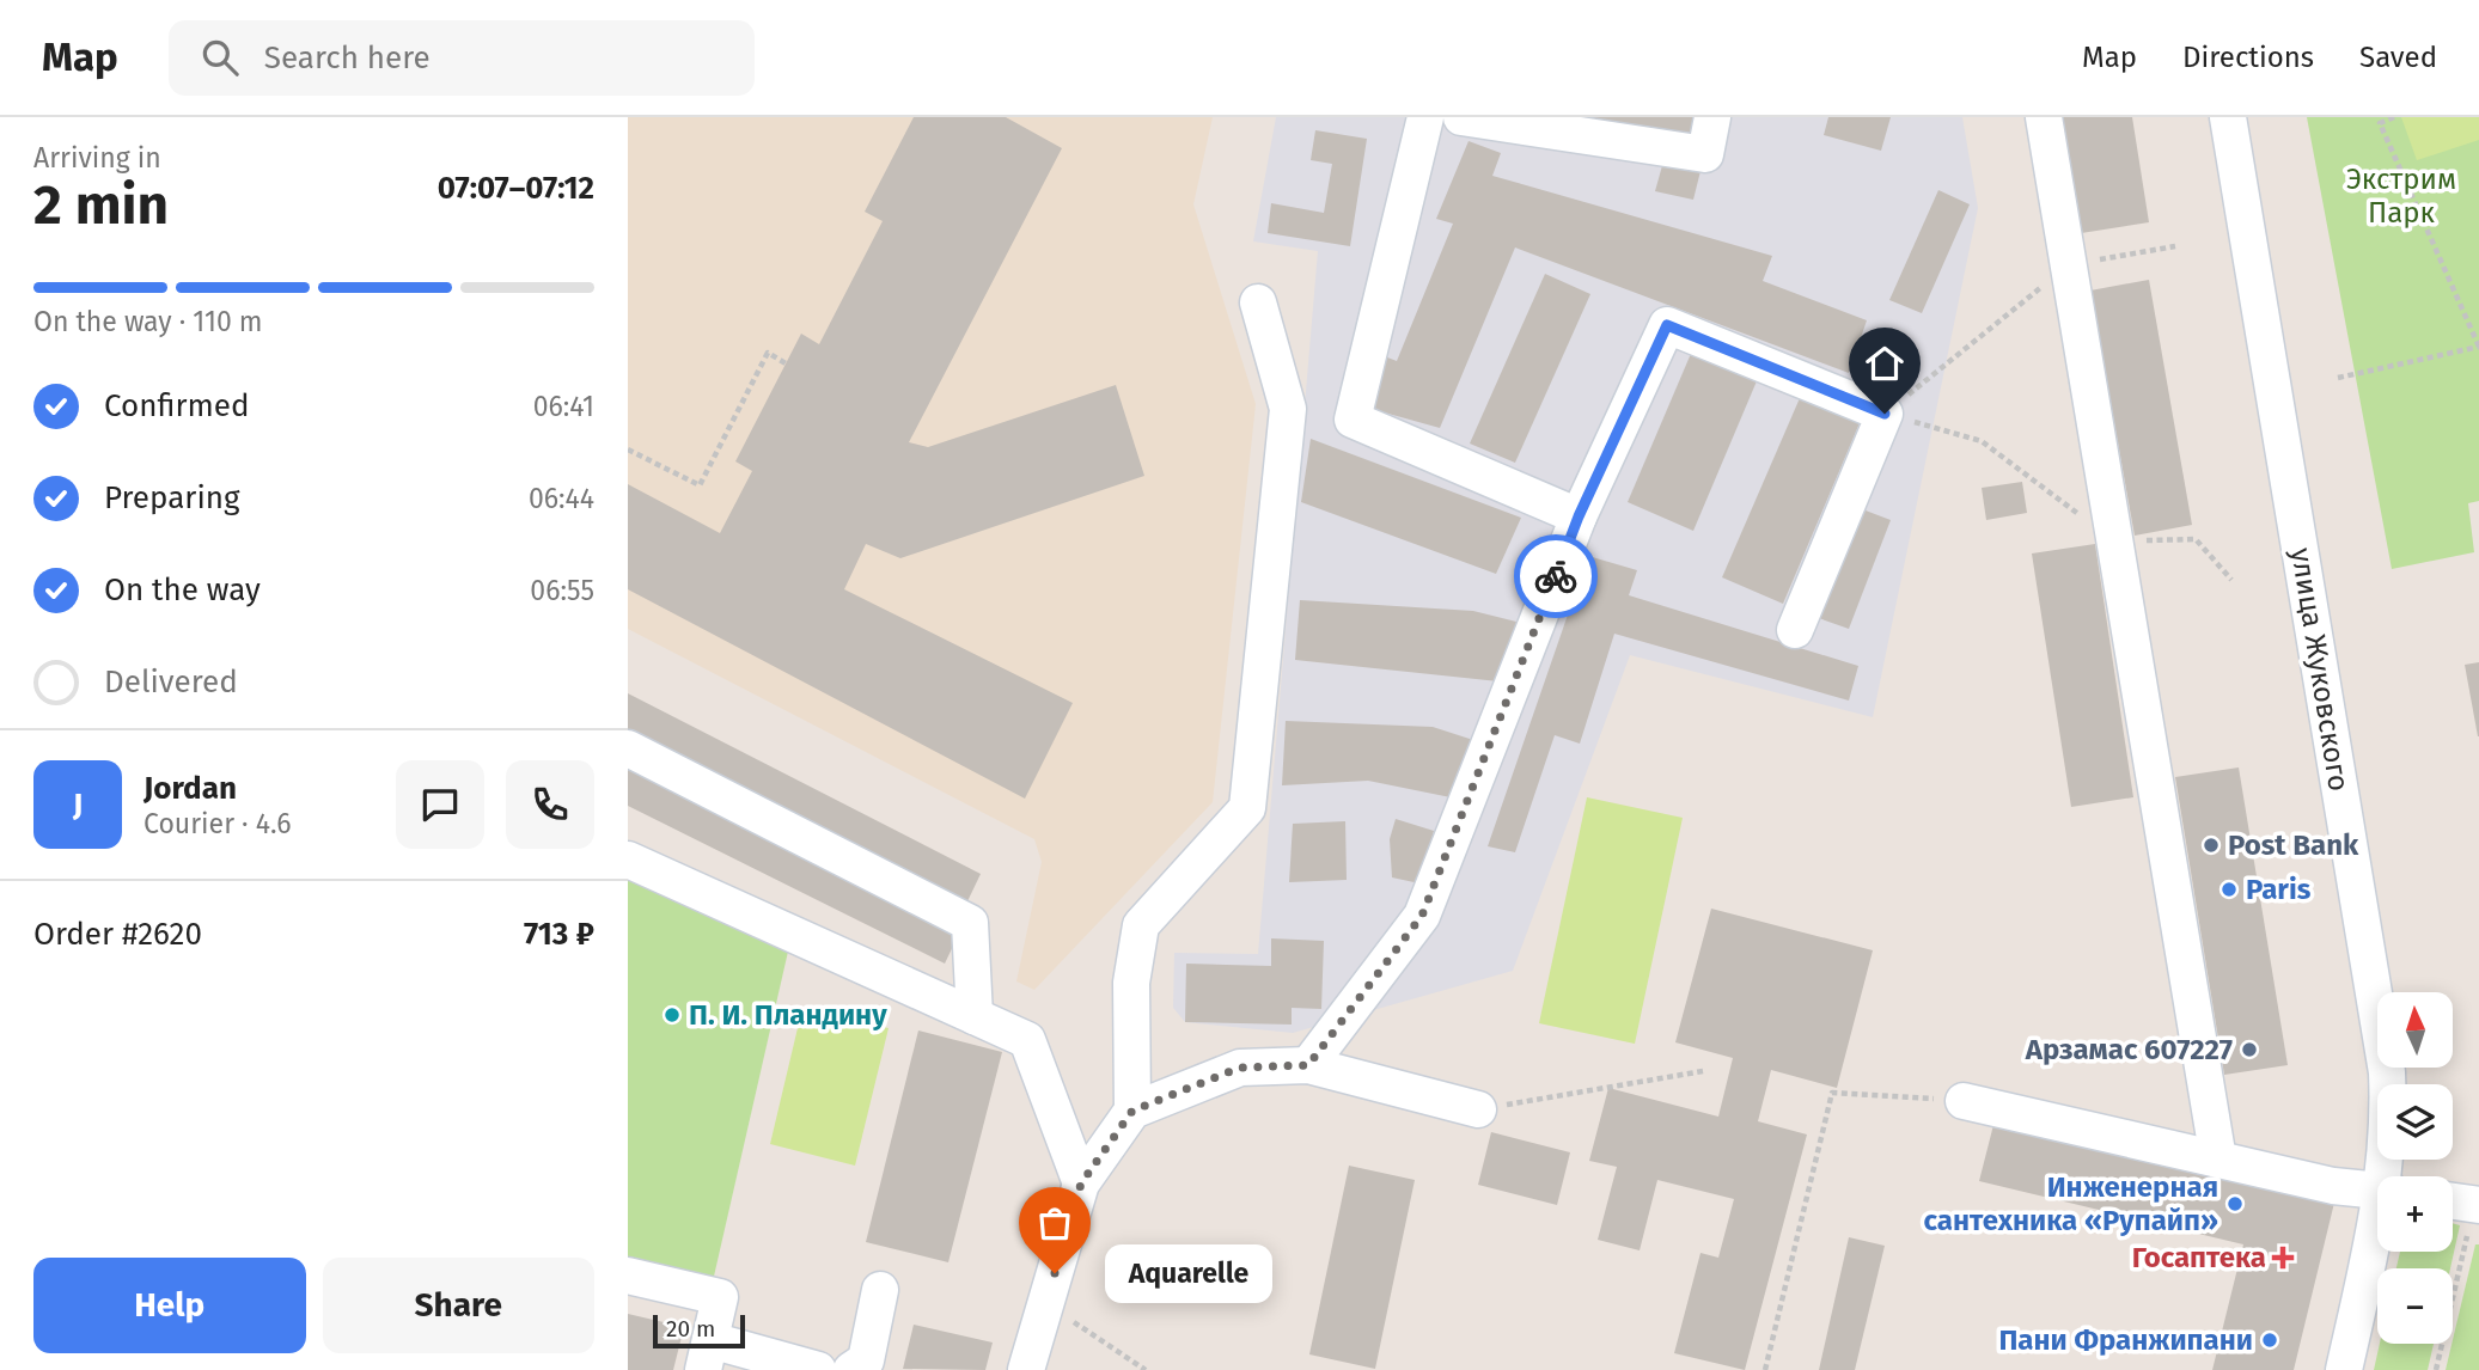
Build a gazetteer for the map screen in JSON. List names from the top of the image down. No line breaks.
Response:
{"streets":{"street":["улица Жуковского"]},"parks":["Экстрим Парк"],"places":{"other":["Post Bank","Paris","П. И. Пландину","Арзамас 607227","Инженерная сантехника «Рупайп»","Aquarelle","Пани Франжипани"],"health":["Госаптека"]},"scale_bar":"20 m","north":"top","page":{"header":"Map","search":"Search here","nav":["Map","Directions","Saved"],"heading":["2 min","Arriving in","07:07–07:12"],"panel":["Jordan","Courier · 4.6","Order #2620","713 ₽"],"bar":"On the way · 110 m","list":[["Confirmed","06:41"],["Preparing","06:44"],["On the way","06:55"],"Delivered"],"round":"J","map_buttons":["+","−"],"buttons":["Help","Share"],"bubble":"Aquarelle","scale":"20 m"}}
